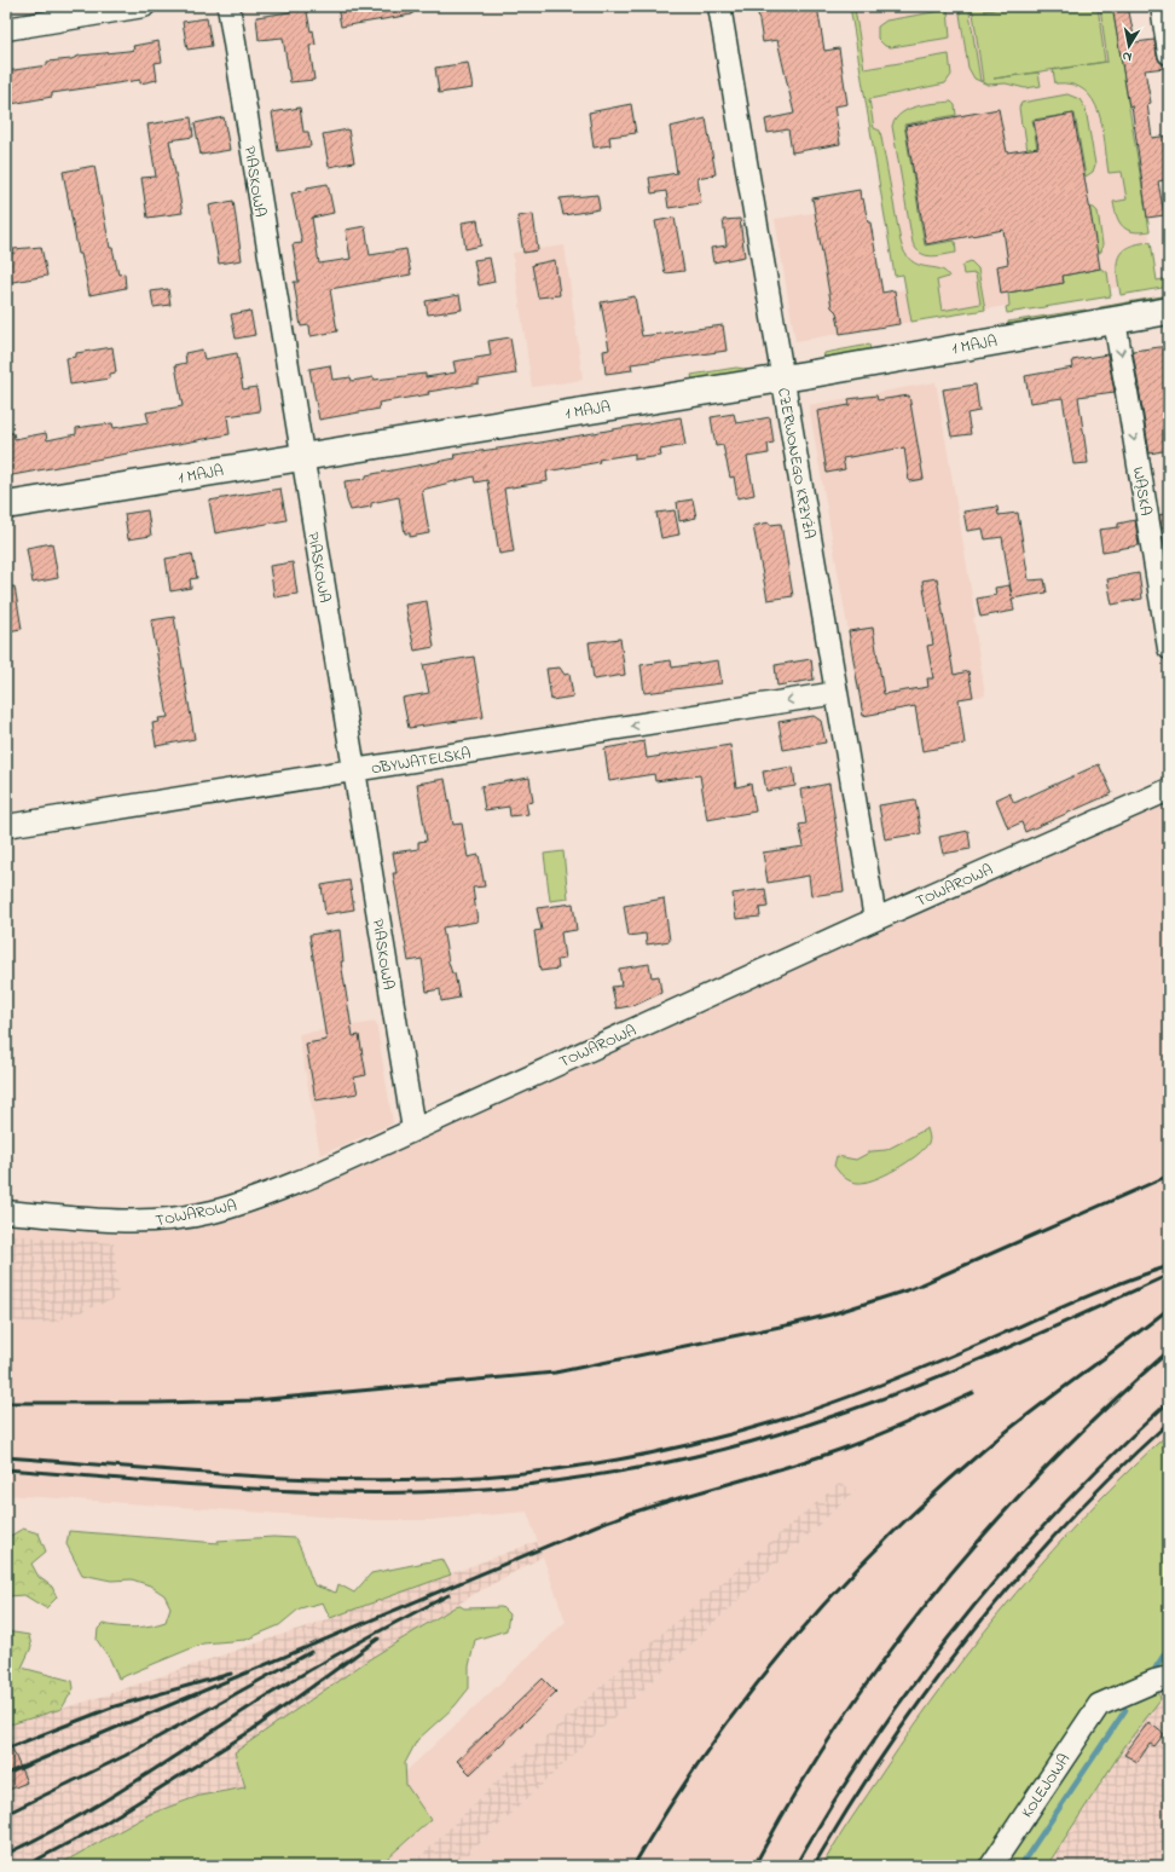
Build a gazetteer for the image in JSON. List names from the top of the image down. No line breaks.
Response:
{"streets":{"street":["PIASKOWA","1 MAJA","CZERWONEGO KRZYŻA","WĄSKA","OBYWATELSKA","TOWAROWA","KOLEJOWA"]},"crossings":[["PIASKOWA","1 MAJA"],["PIASKOWA","OBYWATELSKA"],["PIASKOWA","TOWAROWA"],["1 MAJA","CZERWONEGO KRZYŻA"],["1 MAJA","WĄSKA"],["CZERWONEGO KRZYŻA","OBYWATELSKA"],["CZERWONEGO KRZYŻA","TOWAROWA"]],"one_way":["WĄSKA","OBYWATELSKA"],"north":"bottom"}
